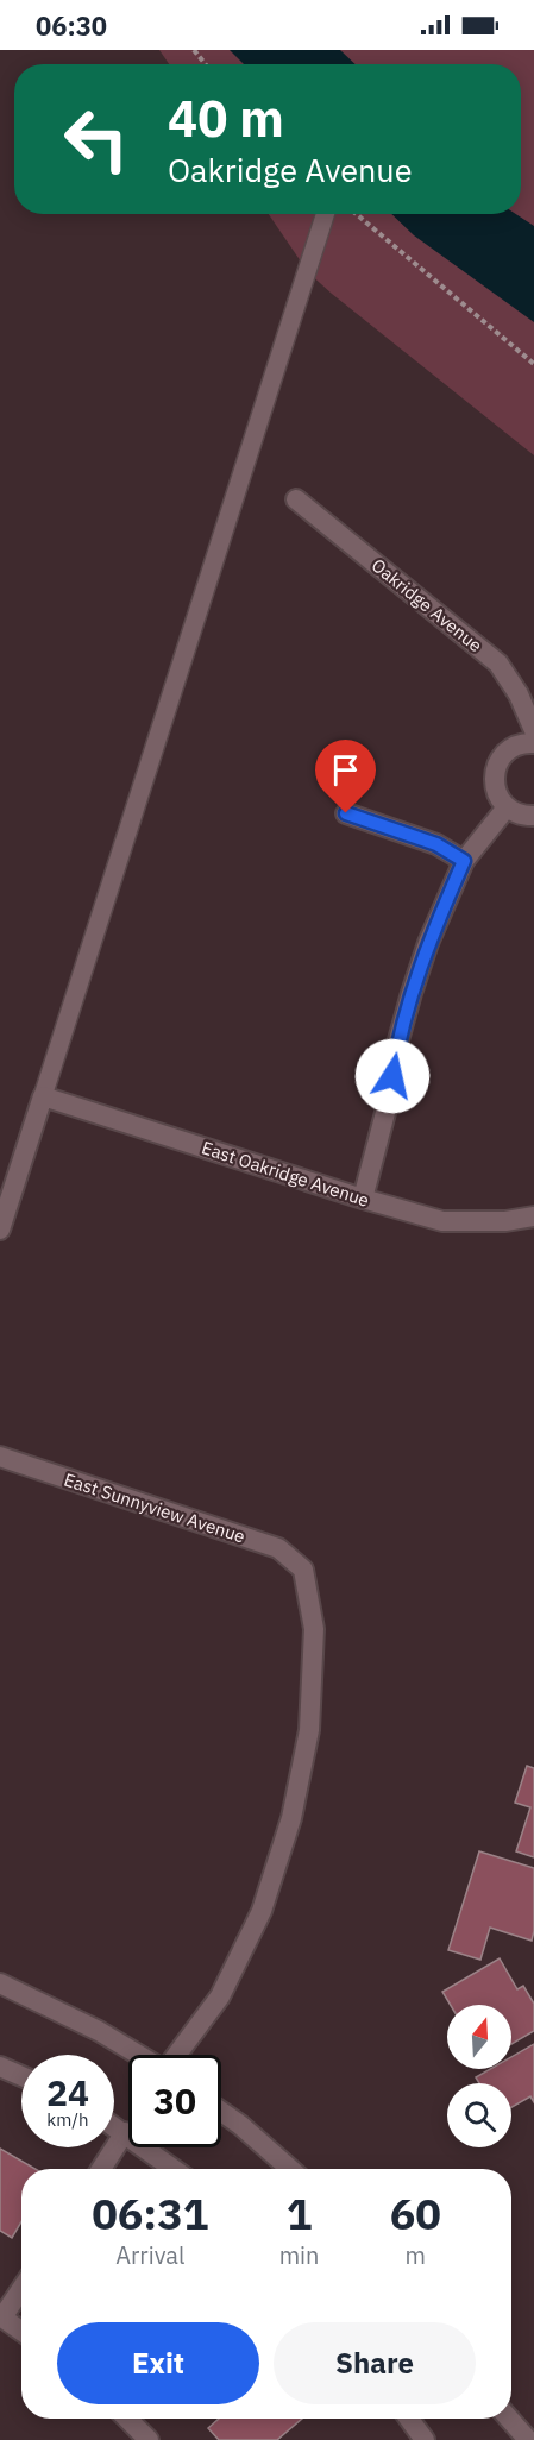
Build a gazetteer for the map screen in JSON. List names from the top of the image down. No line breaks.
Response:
{"streets":{"street":["Oakridge Avenue","East Oakridge Avenue","East Sunnyview Avenue"]},"north":"top","page":{"status":"06:30","turn":["40 m","Oakridge Avenue"],"speed":"24 km/h","limit":"30","eta":["06:31","Arrival","1","min","60","m"],"buttons":["Exit","Share"]}}
